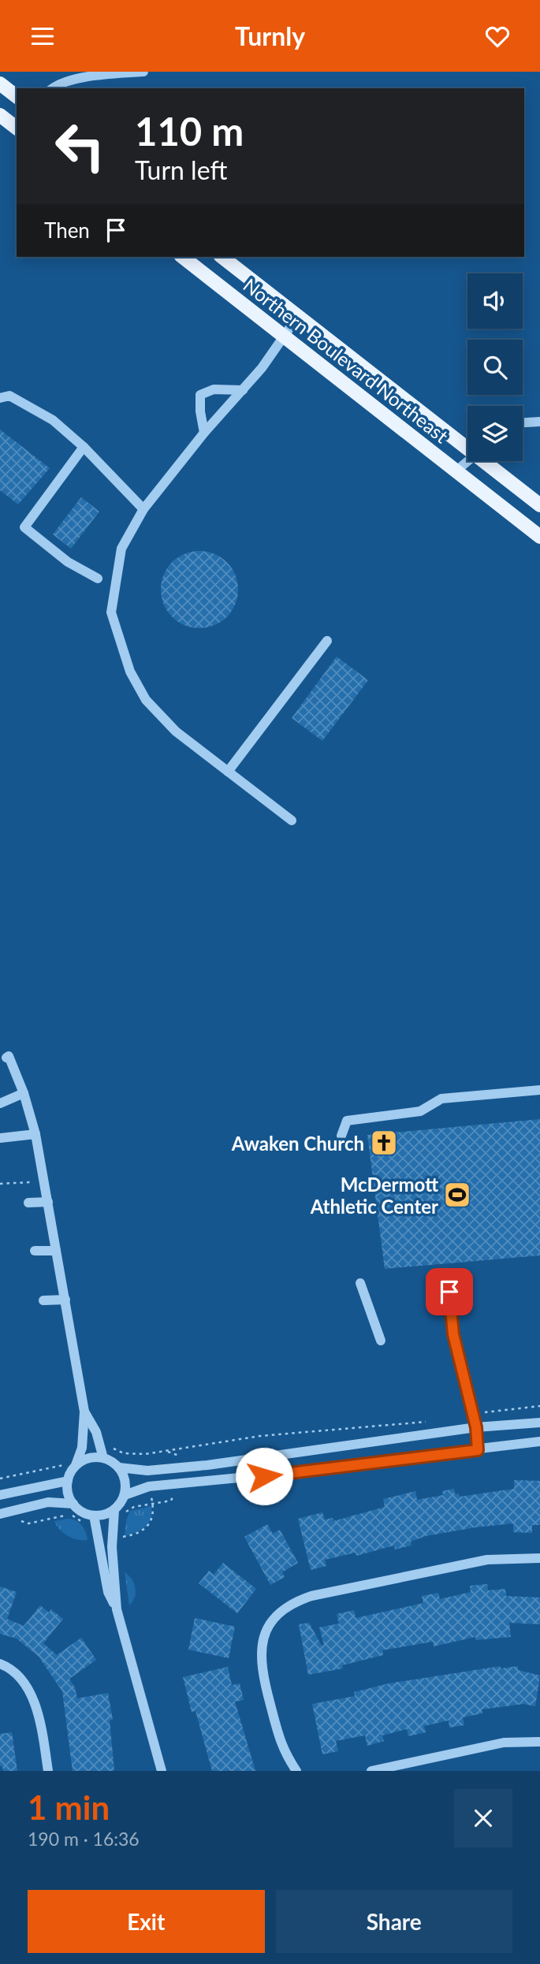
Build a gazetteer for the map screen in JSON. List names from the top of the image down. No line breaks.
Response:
{"streets":{"main road":["Northern Boulevard Northeast"]},"places":{"church":["Awaken Church"],"sports":["McDermott Athletic Center"]},"page":{"header":"Turnly","turn":["110 m","Turn left"],"then":"Then","heading":["1 min","190 m · 16:36"],"buttons":["Exit","Share"]}}
